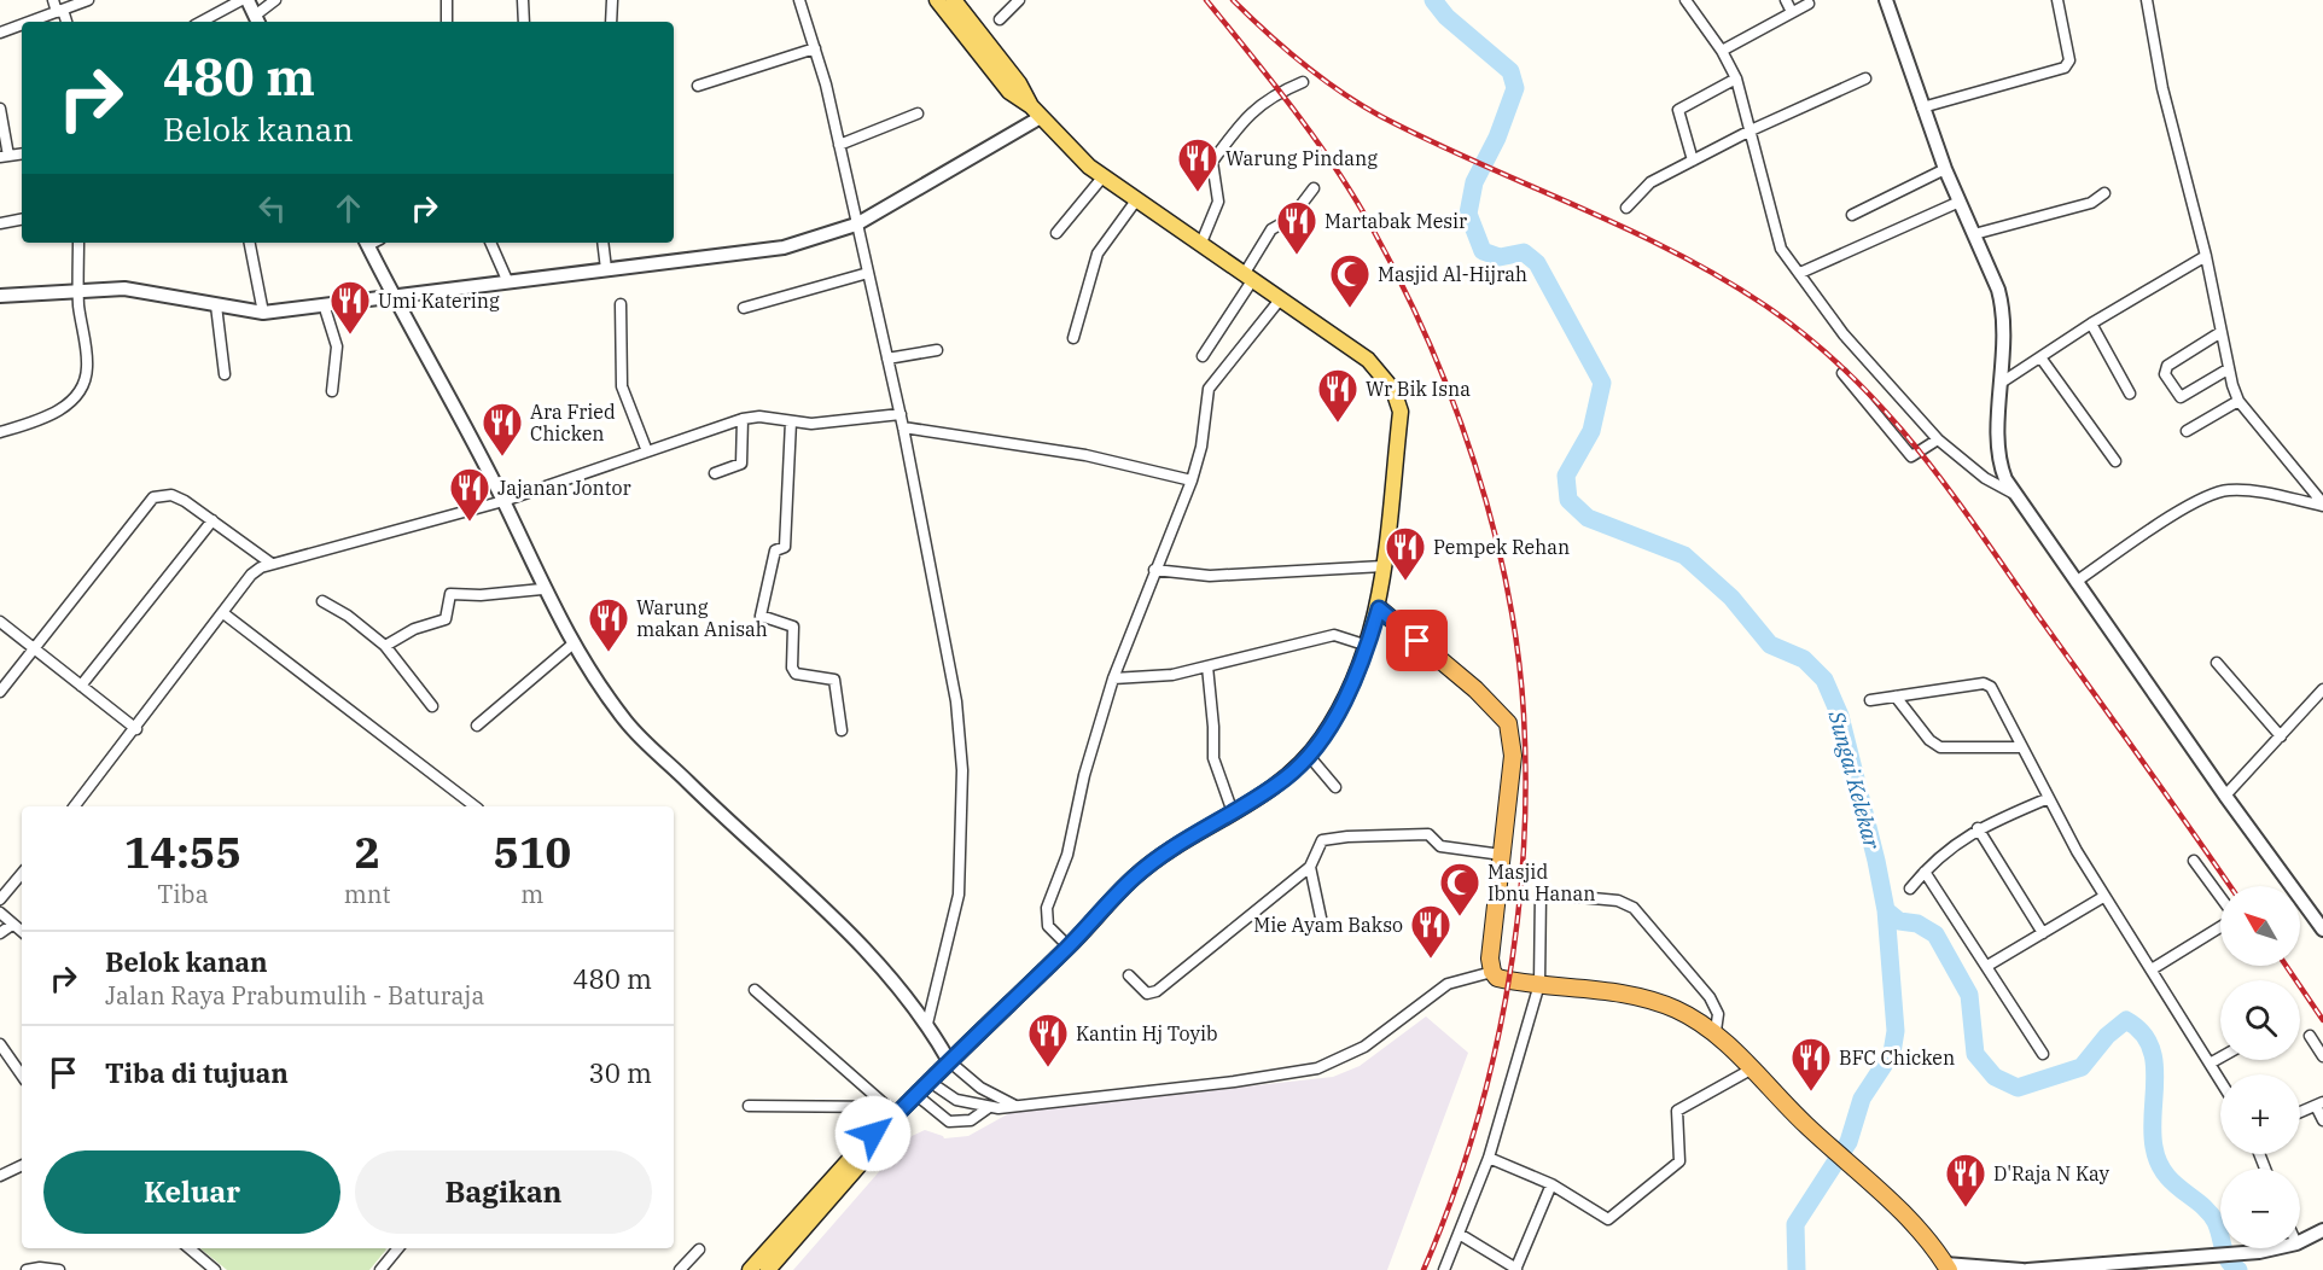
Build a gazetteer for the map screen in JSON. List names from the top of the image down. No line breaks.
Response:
{"water":["Sungai Kelekar"],"places":{"restaurant":["Warung Pindang","Martabak Mesir","Umi Katering","Wr Bik Isna","Ara Fried Chicken","Jajanan Jontor","Pempek Rehan","Warung makan Anisah","Mie Ayam Bakso","Kantin Hj Toyib","BFC Chicken","D'Raja N Kay"],"mosque":["Masjid Al-Hijrah","Masjid Ibnu Hanan"]},"north":"top left","page":{"turn":["480 m","Belok kanan"],"eta":["14:55","Tiba","2","mnt","510","m"],"map_buttons":["+","−"],"list":[{"name":"Belok kanan","note":"Jalan Raya Prabumulih - Baturaja","value":"480 m"},{"name":"Tiba di tujuan","value":"30 m"}],"buttons":["Keluar","Bagikan"]}}
